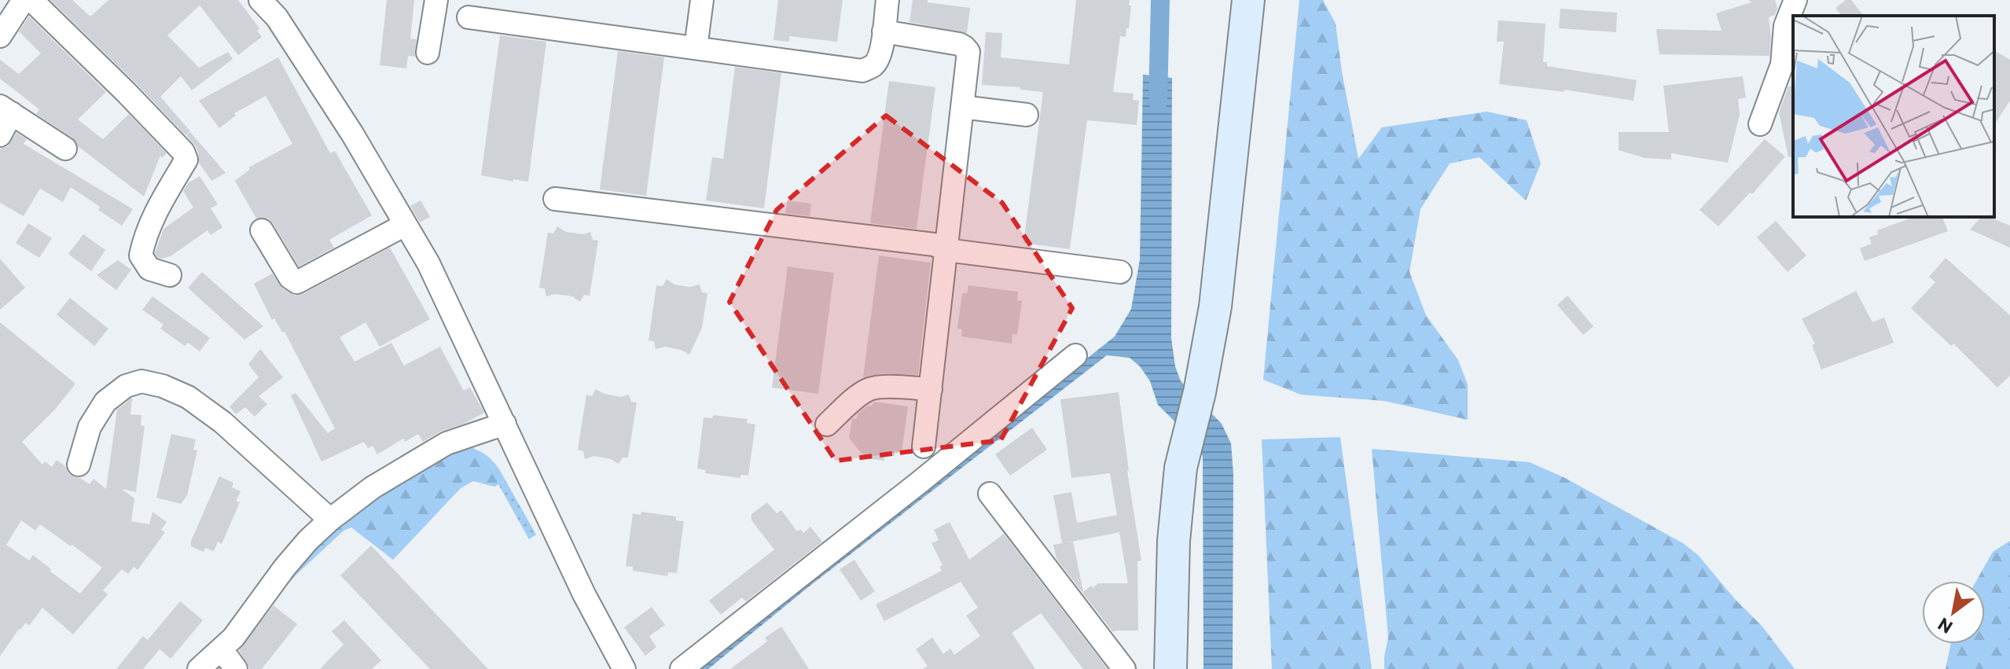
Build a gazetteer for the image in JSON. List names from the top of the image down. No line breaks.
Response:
{"north":"bottom left"}
